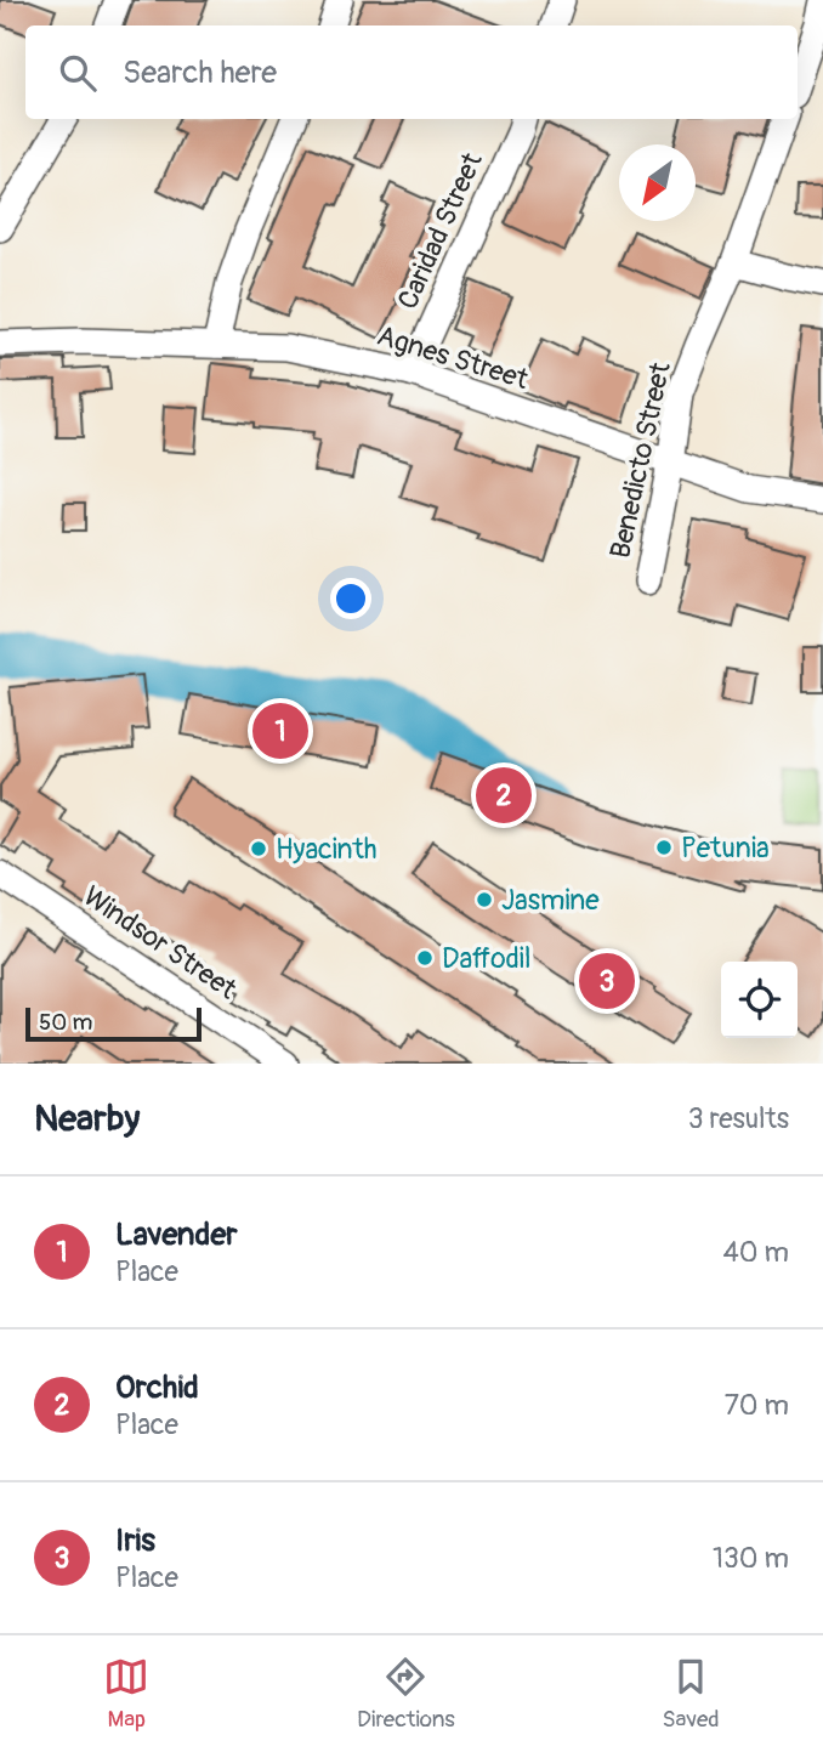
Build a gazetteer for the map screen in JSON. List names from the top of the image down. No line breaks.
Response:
{"streets":{"street":["Caridad Street","Agnes Street","Benedicto Street","Windsor Street"]},"crossings":[["Caridad Street","Agnes Street"],["Agnes Street","Benedicto Street"]],"places":["Petunia","Hyacinth","Jasmine","Daffodil"],"scale_bar":"50 m","north":"bottom left","page":{"search":"Search here","pins":["1","2","3"],"scale":"50 m","heading":["Nearby","3 results"],"list":[{"mark":"1","name":"Lavender","note":"Place","value":"40 m"},{"mark":"2","name":"Orchid","note":"Place","value":"70 m"},{"mark":"3","name":"Iris","note":"Place","value":"130 m"}],"nav":["Map","Directions","Saved"]}}
